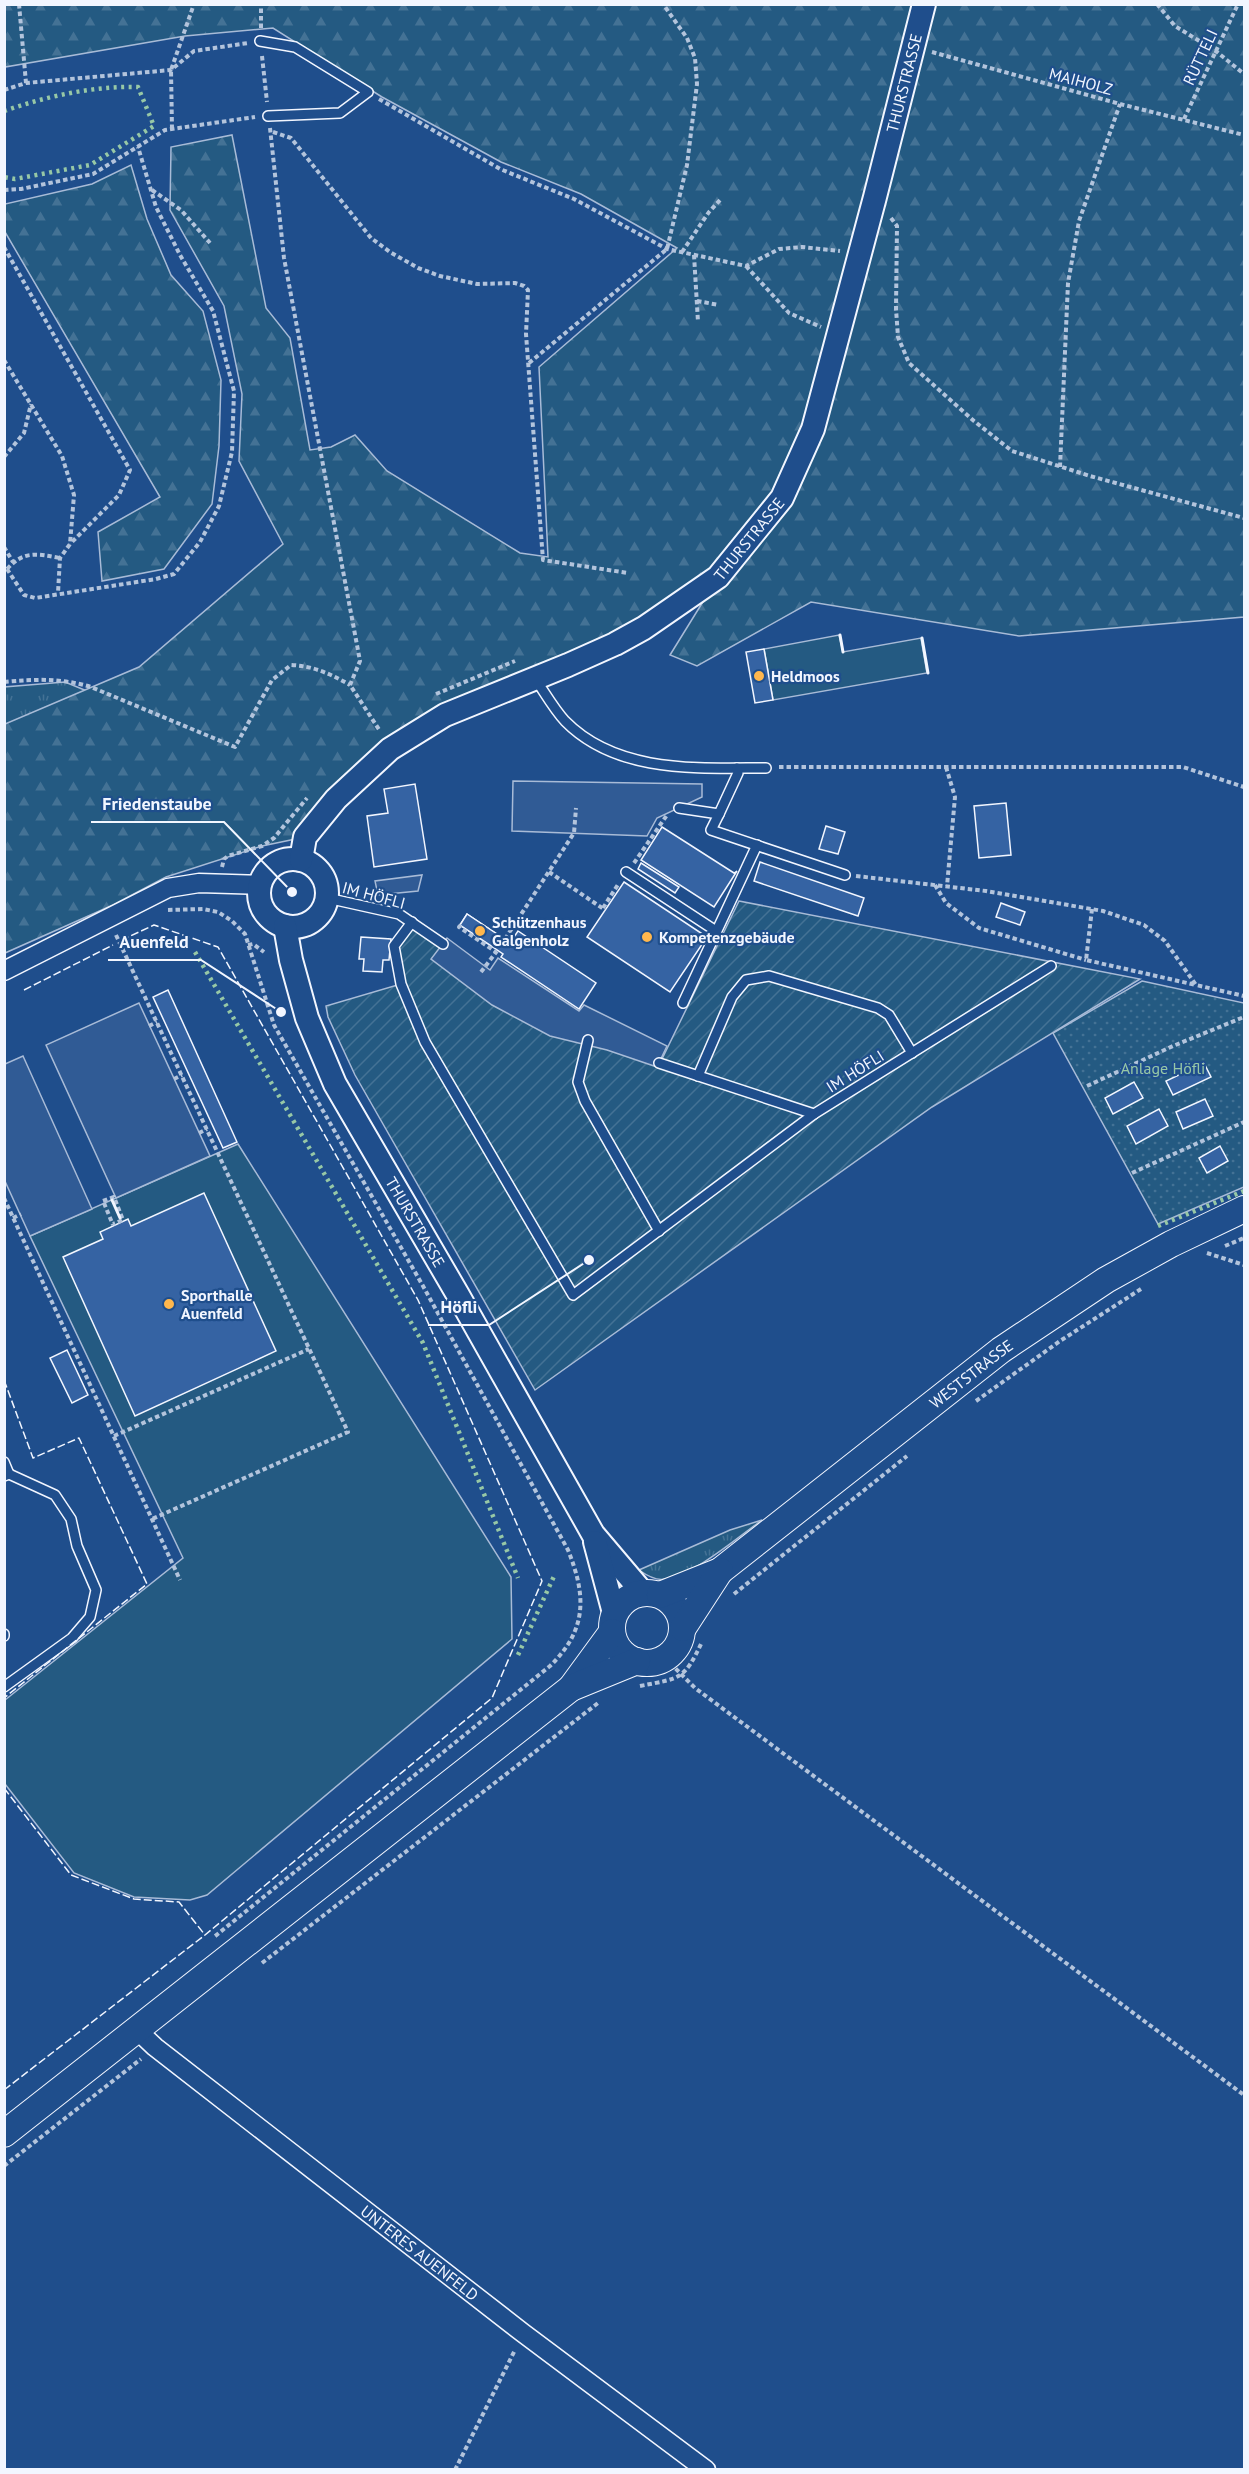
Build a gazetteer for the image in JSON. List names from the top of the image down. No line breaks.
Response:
{"streets":{"main road":["WESTSTRASSE"],"street":["THURSTRASSE","UNTERES AUENFELD"],"lane":["IM HÖFLI"],"path":["RÜTTELI","MAIHOLZ"]},"crossings":[["RÜTTELI","MAIHOLZ"],["MAIHOLZ","THURSTRASSE"],["THURSTRASSE","IM HÖFLI"],["THURSTRASSE","WESTSTRASSE"]],"parks":["Anlage Höfli"],"places":["Heldmoos","Friedenstaube","Schützenhaus Galgenholz","Kompetenzgebäude","Auenfeld","Höfli","Sporthalle Auenfeld"]}
